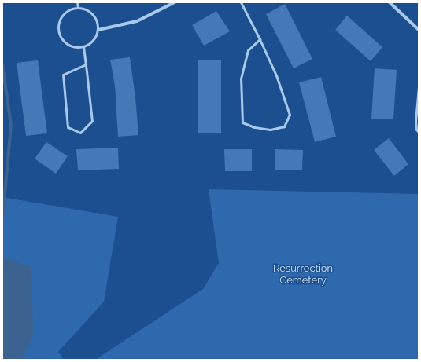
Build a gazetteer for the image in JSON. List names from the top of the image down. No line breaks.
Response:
{"parks":["Resurrection Cemetery"]}
